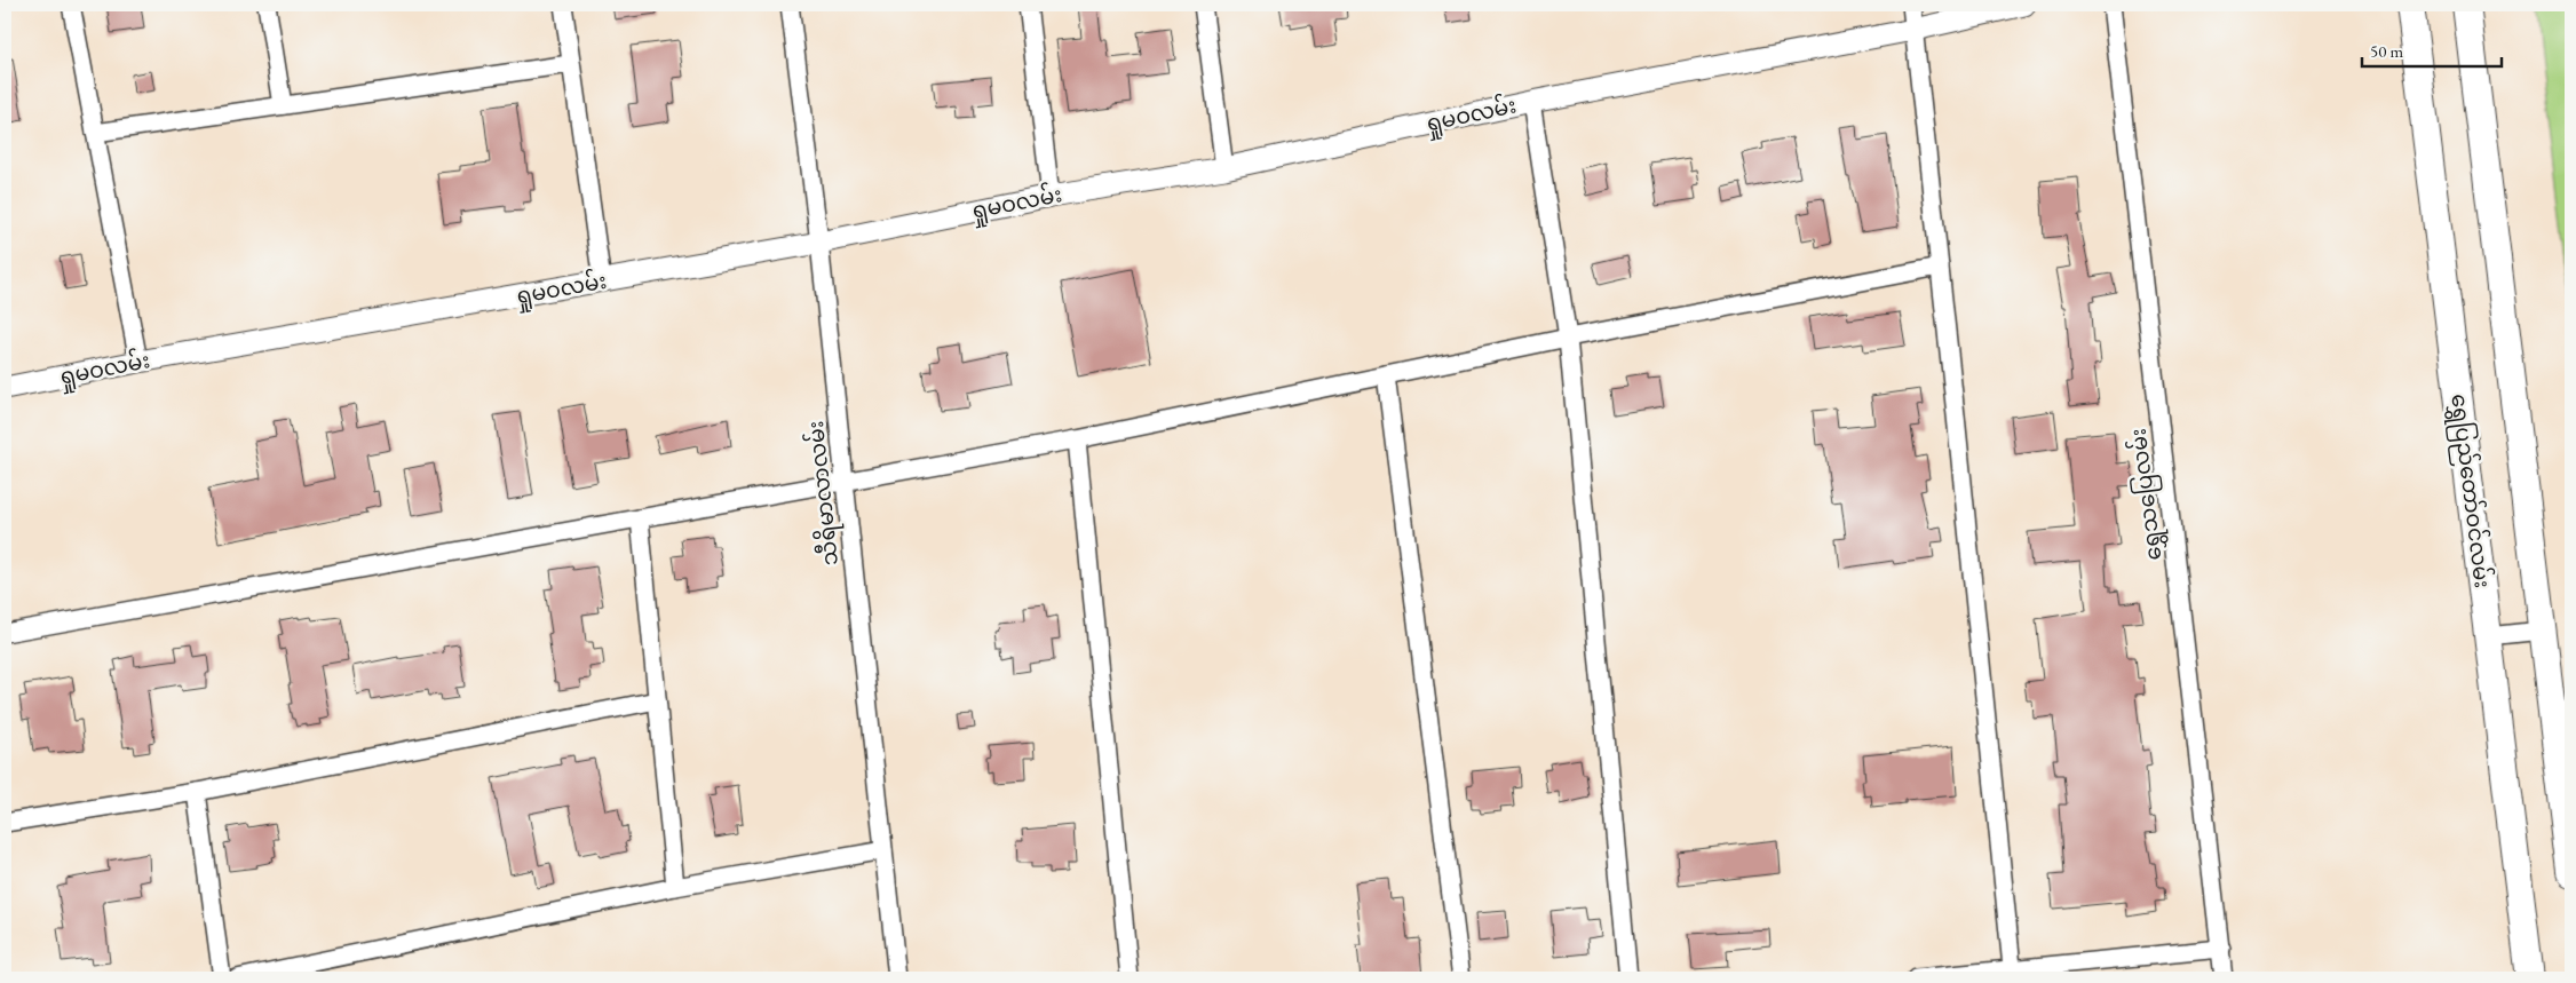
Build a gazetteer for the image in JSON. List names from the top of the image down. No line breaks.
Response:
{"streets":{"main road":["ရွှေပြည်တော်ဝင်လမ်း"],"street":["ရှုမဝလမ်း","သီရိမာလာလမ်း","ရွှေသပြေလမ်း"]},"crossings":[["ရှုမဝလမ်း","သီရိမာလာလမ်း"]],"scale_bar":"50 m"}
